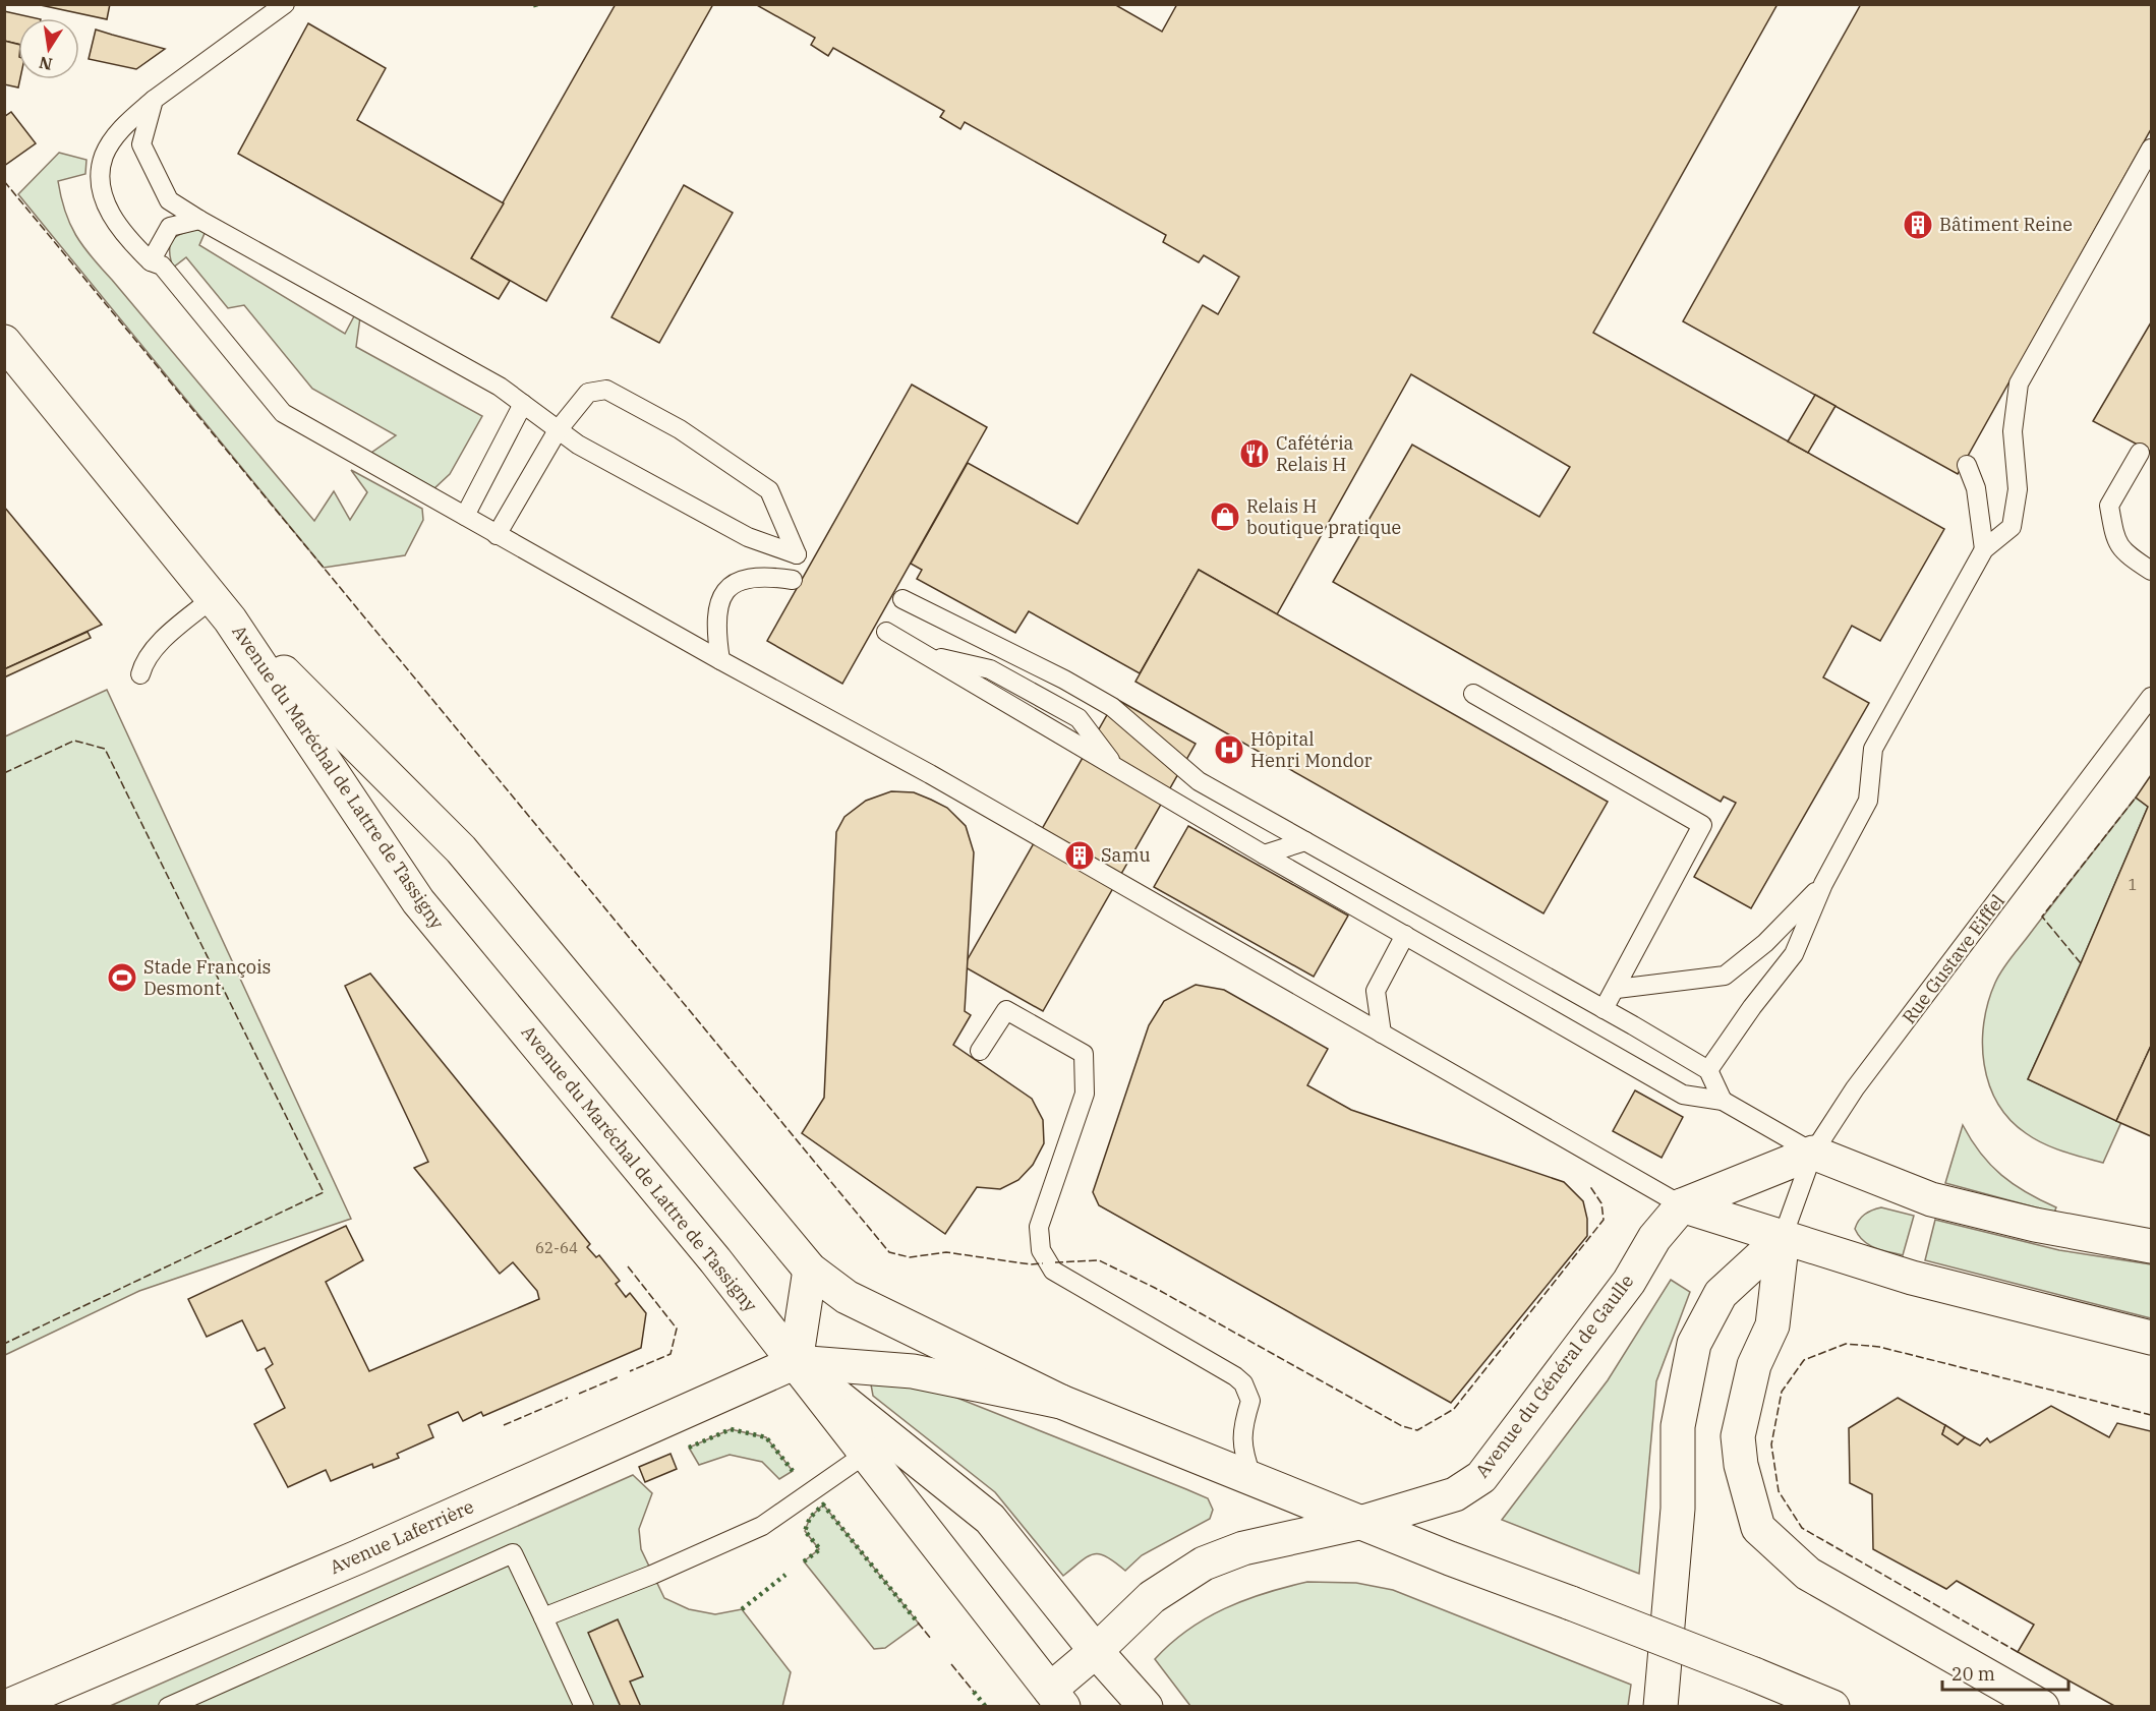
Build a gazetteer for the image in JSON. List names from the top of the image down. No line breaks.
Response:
{"streets":{"main road":["Avenue du Maréchal de Lattre de Tassigny","Avenue du Général de Gaulle","Avenue Laferrière"],"lane":["Rue Gustave Eiffel"]},"crossings":[["Avenue du Maréchal de Lattre de Tassigny","Avenue du Général de Gaulle"],["Avenue du Maréchal de Lattre de Tassigny","Avenue Laferrière"],["Rue Gustave Eiffel","Avenue du Général de Gaulle"]],"places":{"building":["Bâtiment Reine","Samu"],"restaurant":["Cafétéria Relais H"],"shop":["Relais H boutique pratique"],"hospital":["Hôpital Henri Mondor"],"sports":["Stade François Desmont"]},"house_numbers":["1","62-64"],"scale_bar":"20 m","north":"bottom"}
